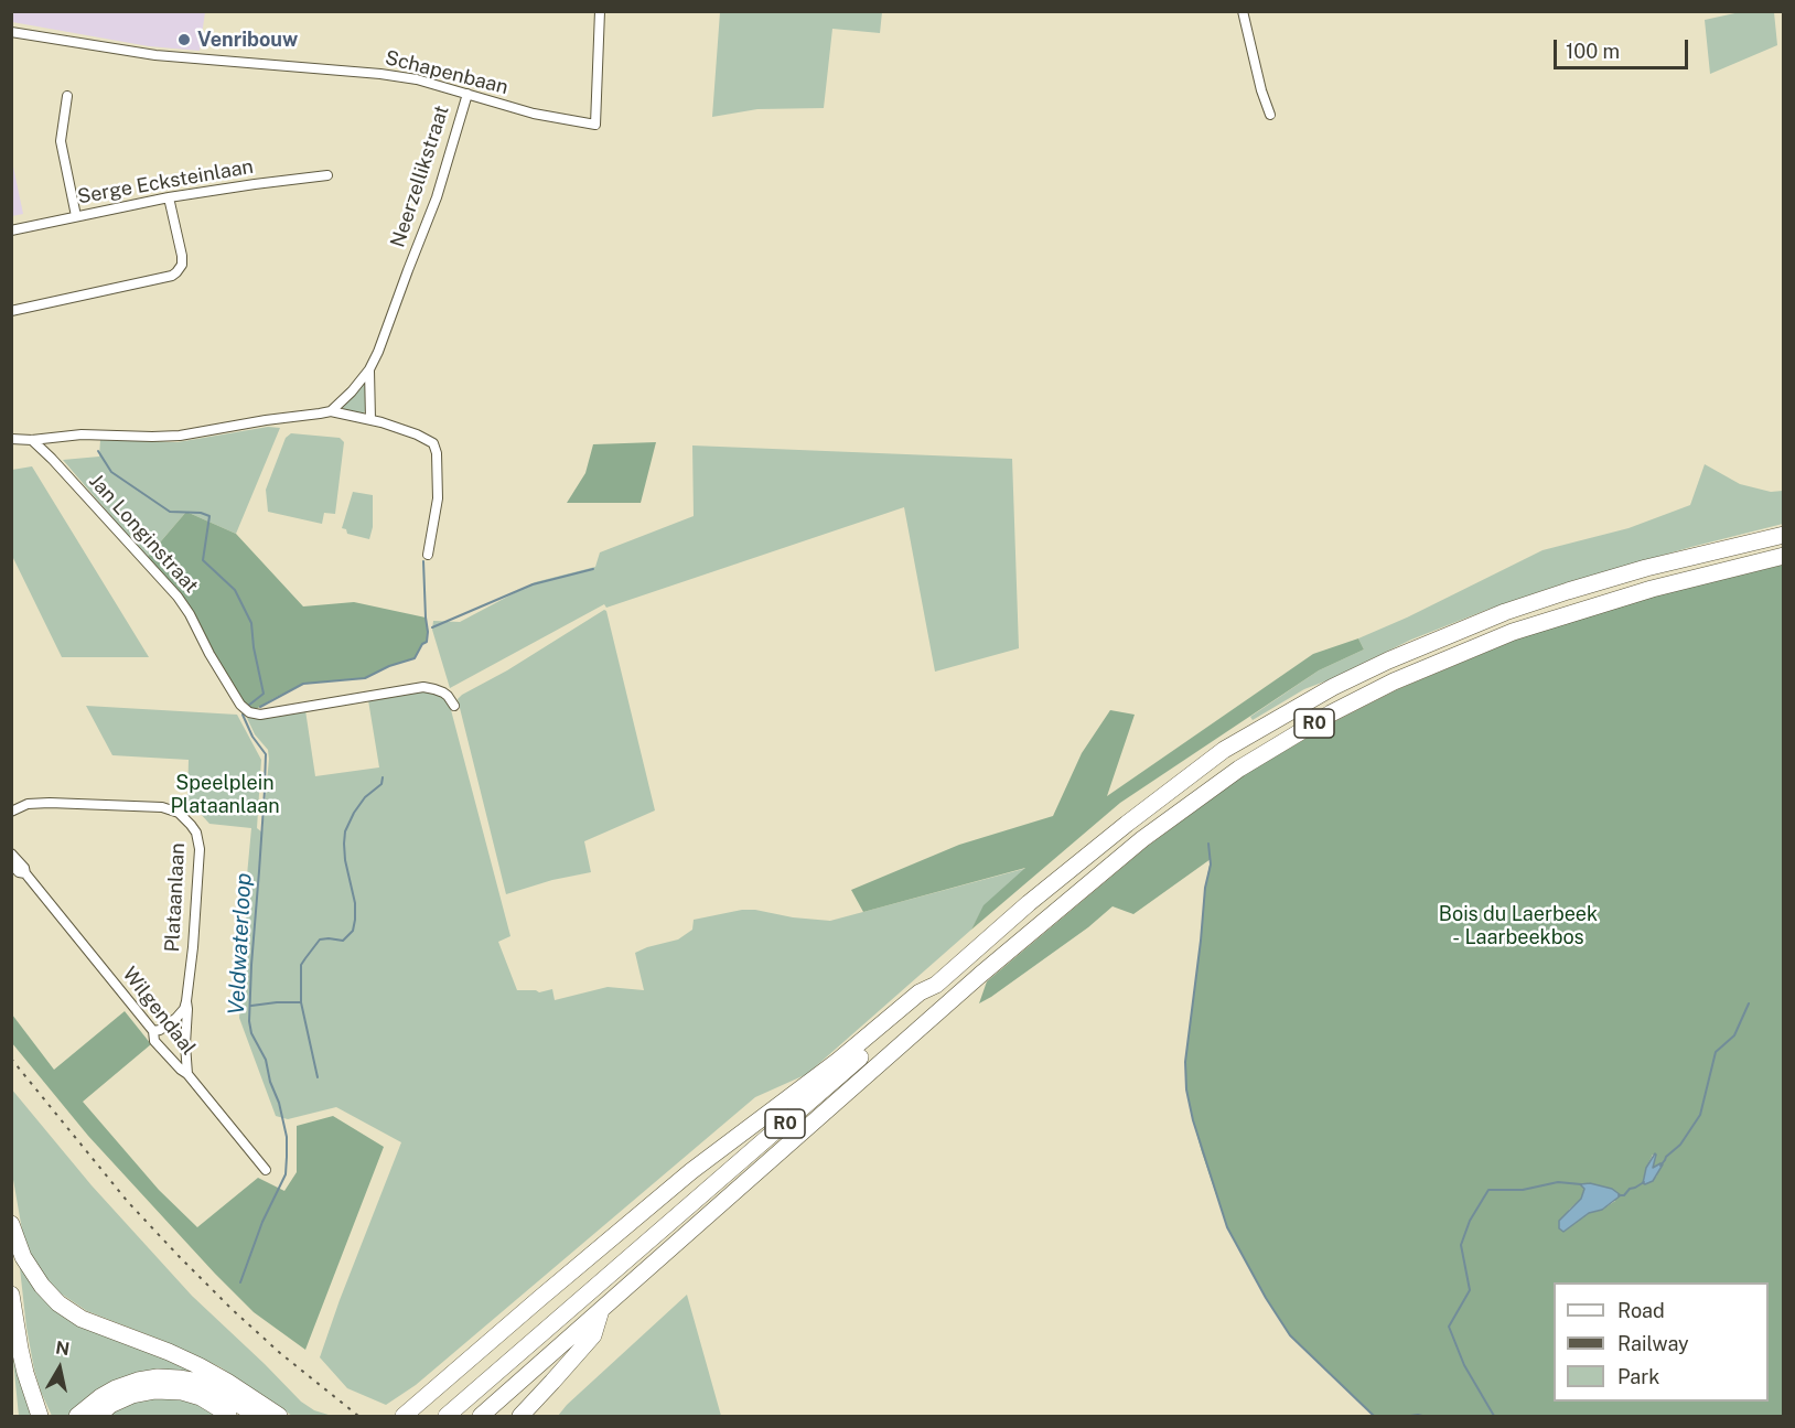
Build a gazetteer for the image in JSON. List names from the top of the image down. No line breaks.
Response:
{"streets":{"highway":["R0"],"street":["Schapenbaan","Neerzellikstraat","Serge Ecksteinlaan","Jan Longinstraat","Plataanlaan","Wilgendaal"]},"crossings":[["Schapenbaan","Neerzellikstraat"],["Plataanlaan","Wilgendaal"]],"water":["Veldwaterloop"],"parks":["Speelplein Plataanlaan","Bois du Laerbeek - Laarbeekbos"],"places":["Venribouw"],"legend":["Road","Railway","Park"],"scale_bar":"100 m","north":"top"}
